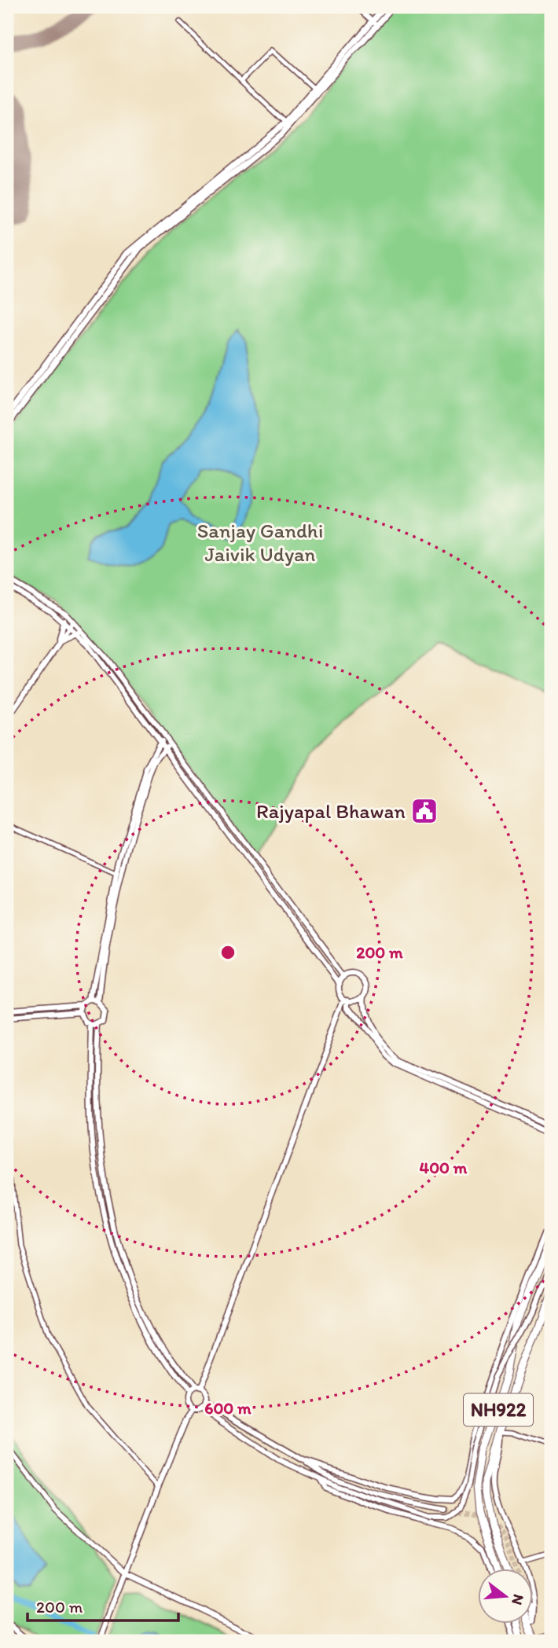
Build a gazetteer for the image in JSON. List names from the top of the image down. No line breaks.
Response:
{"streets":{"highway":["NH922"]},"parks":["Sanjay Gandhi Jaivik Udyan"],"places":{"public building":["Rajyapal Bhawan"]},"scale_bar":"200 m","north":"right","rings":["200 m","400 m","600 m"]}
